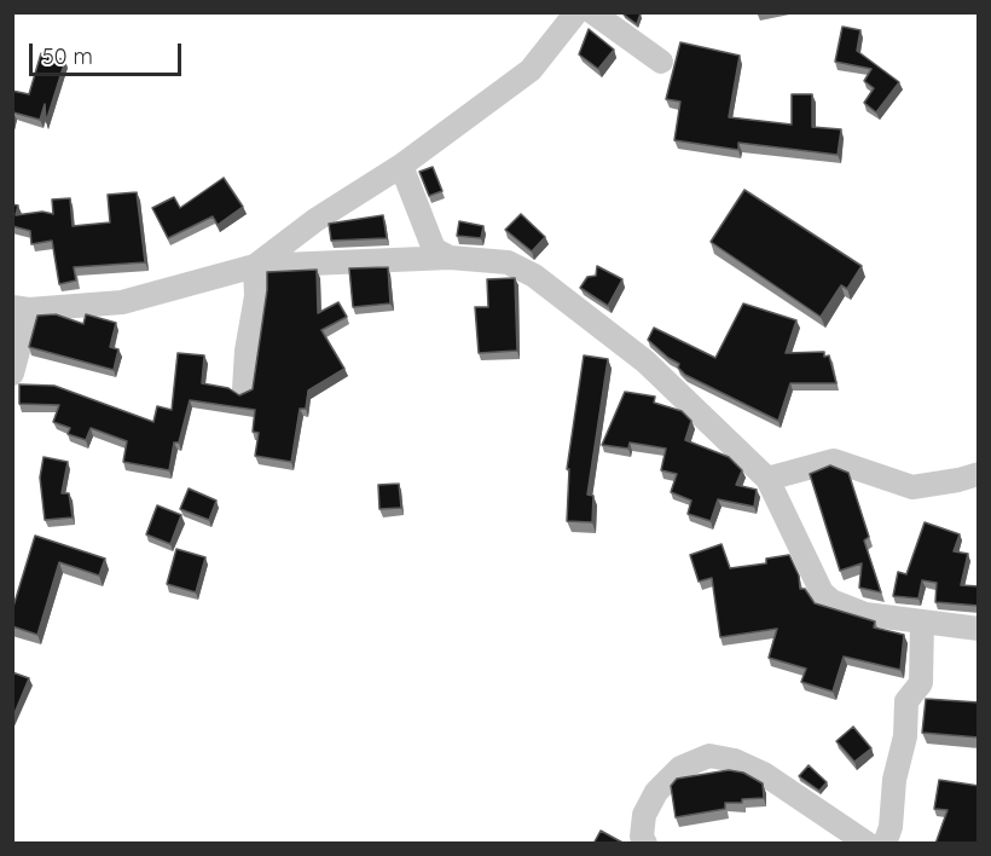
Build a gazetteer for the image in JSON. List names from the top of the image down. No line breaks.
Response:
{"scale_bar":"50 m"}
